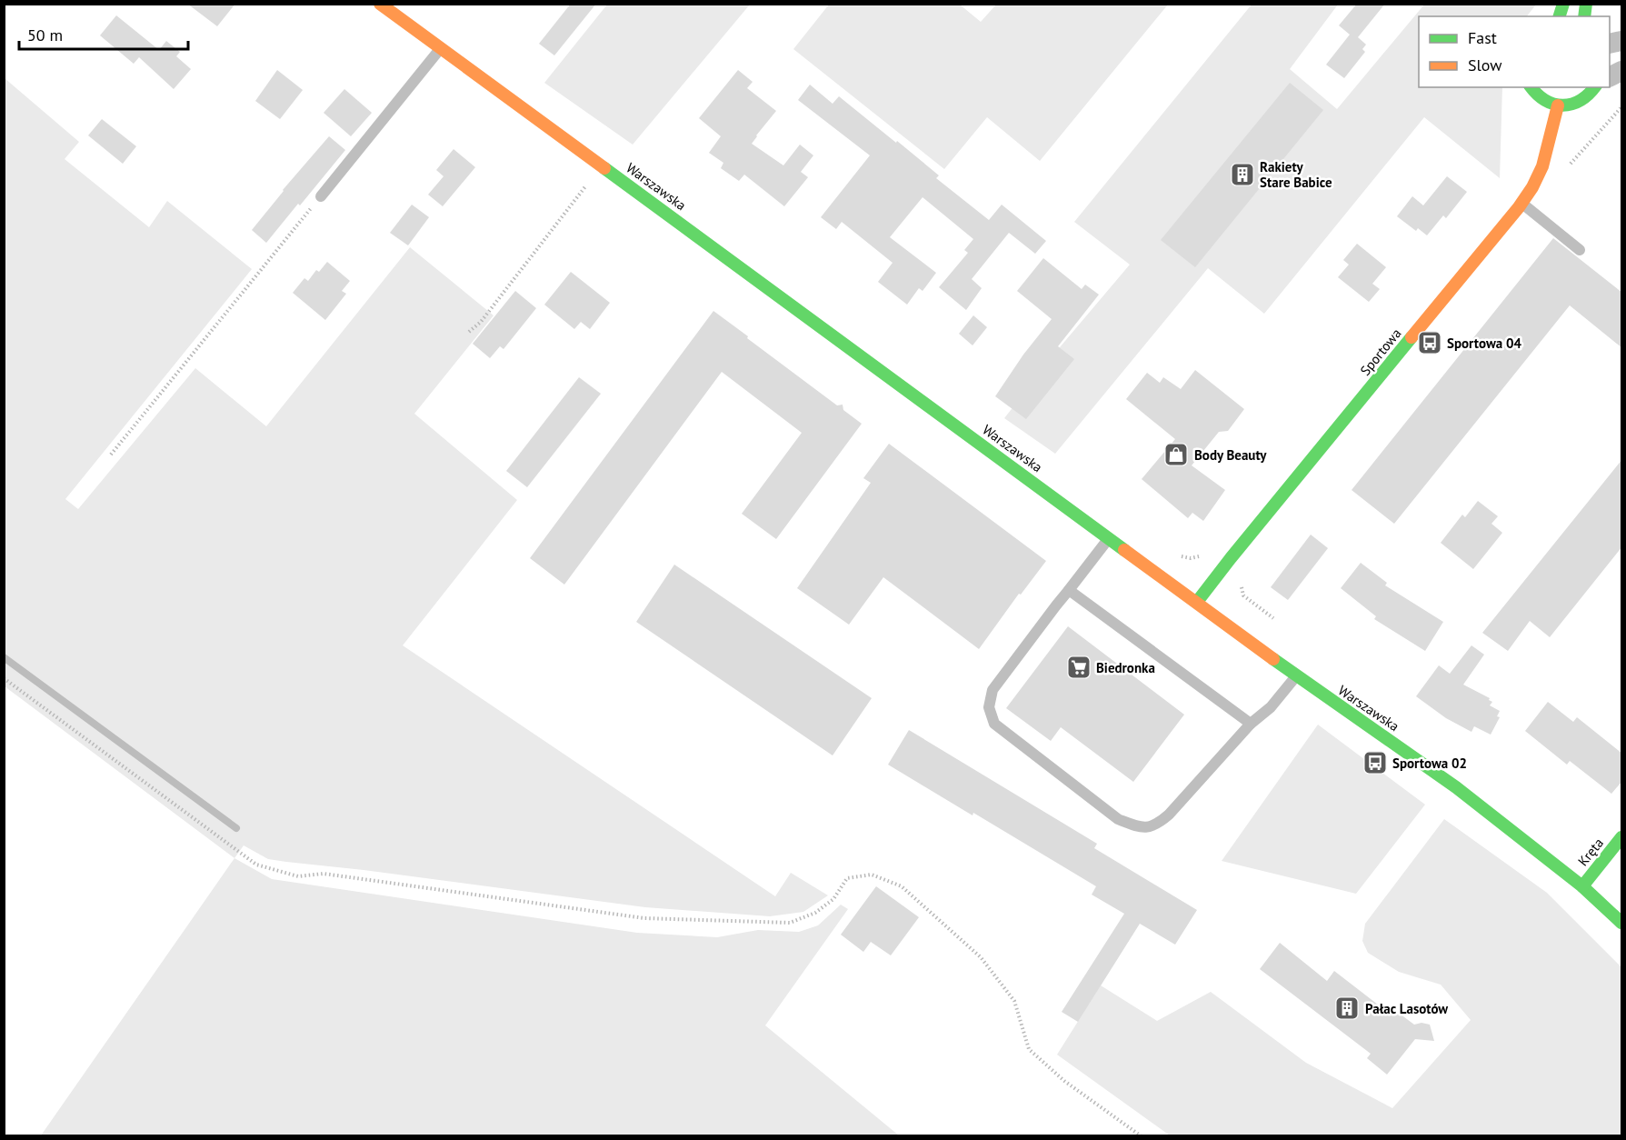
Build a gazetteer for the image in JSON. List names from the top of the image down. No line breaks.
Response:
{"streets":{"main road":["Warszawska","Sportowa","Kręta"]},"crossings":[["Warszawska","Sportowa"],["Warszawska","Kręta"]],"places":{"building":["Rakiety Stare Babice","Pałac Lasotów"],"bus stop":["Sportowa 04","Sportowa 02"],"shop":["Body Beauty"],"supermarket":["Biedronka"]},"legend":["Fast","Slow"],"scale_bar":"50 m"}
